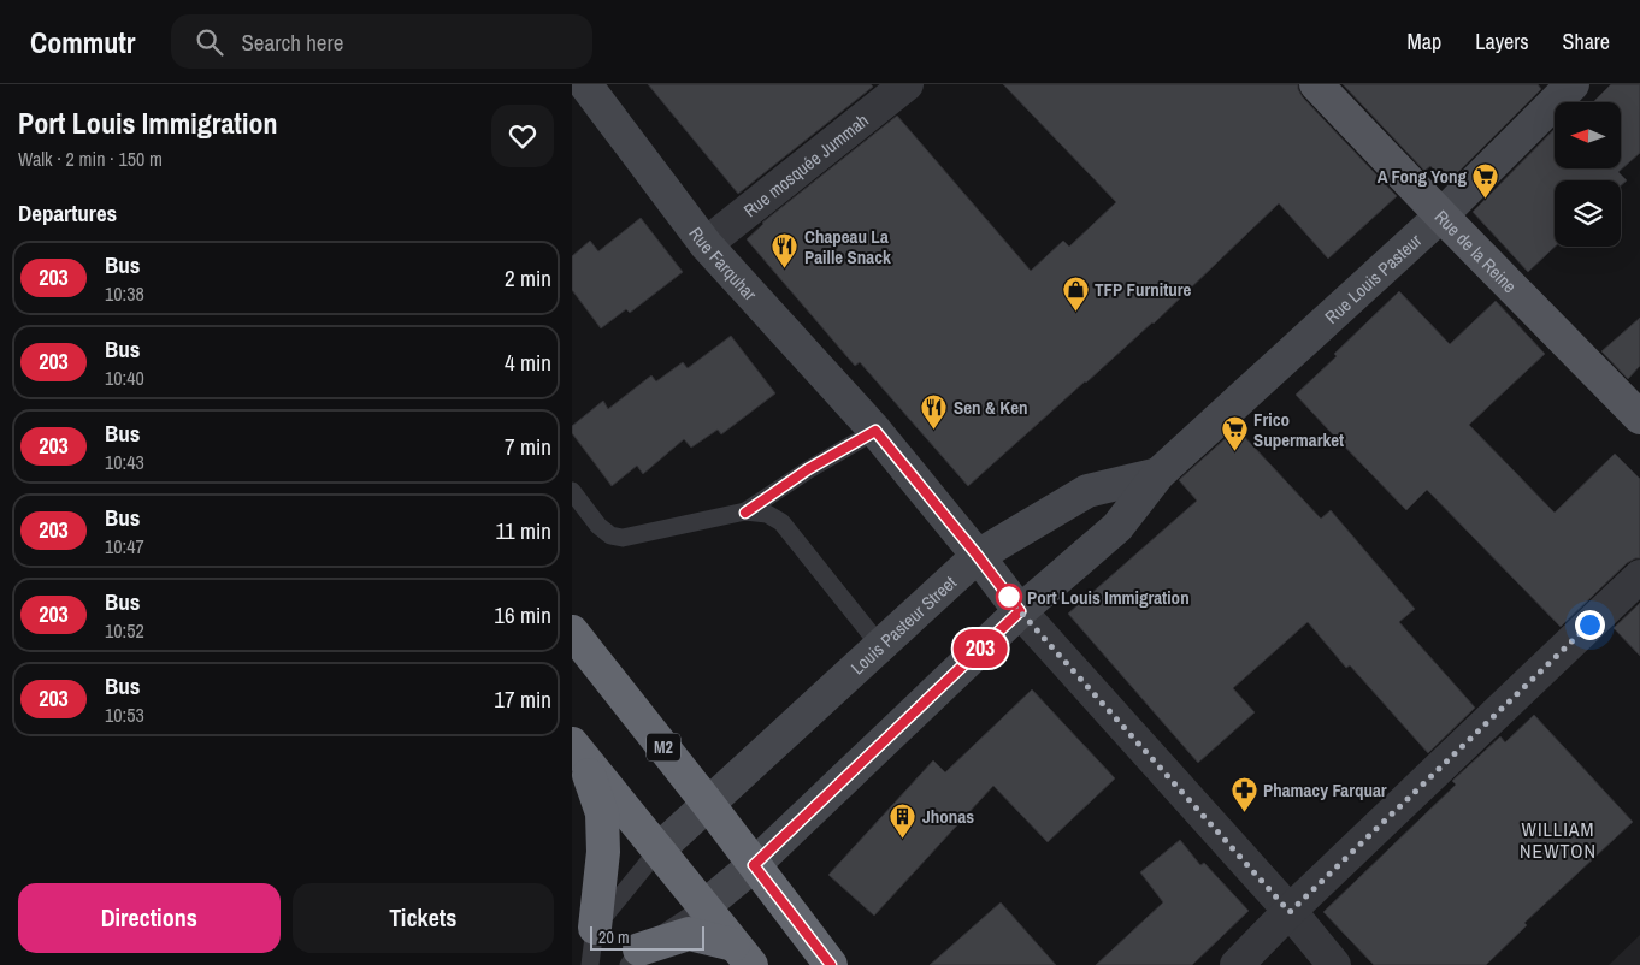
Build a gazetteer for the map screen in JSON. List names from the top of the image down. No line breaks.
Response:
{"streets":{"highway":["M2"],"main road":["Rue de la Reine","Rue Farquhar","Rue Louis Pasteur","Louis Pasteur Street"],"street":["Rue mosquée Jummah"]},"crossings":[["Rue mosquée Jummah","Rue Farquhar"],["Rue de la Reine","Rue Louis Pasteur"],["Rue Farquhar","Louis Pasteur Street"],["Rue Louis Pasteur","Louis Pasteur Street"],["Louis Pasteur Street","M2"]],"districts":["WILLIAM NEWTON"],"places":{"supermarket":["A Fong Yong","Frico Supermarket"],"restaurant":["Chapeau La Paille Snack","Sen & Ken"],"shop":["TFP Furniture"],"other":["Port Louis Immigration"],"pharmacy":["Phamacy Farquar"],"building":["Jhonas"]},"lines":["bus line 203"],"scale_bar":"20 m","north":"left","page":{"header":"Commutr","search":"Search here","nav":["Map","Layers","Share"],"heading":[["Port Louis Immigration","Walk · 2 min · 150 m"],"Departures"],"on_map":"203","list":[{"mark":"203","name":"Bus","note":"10:38","value":"2 min"},{"mark":"203","name":"Bus","note":"10:40","value":"4 min"},{"mark":"203","name":"Bus","note":"10:43","value":"7 min"},{"mark":"203","name":"Bus","note":"10:47","value":"11 min"},{"mark":"203","name":"Bus","note":"10:52","value":"16 min"},{"mark":"203","name":"Bus","note":"10:53","value":"17 min"}],"buttons":["Directions","Tickets"],"scale":"20 m"}}
